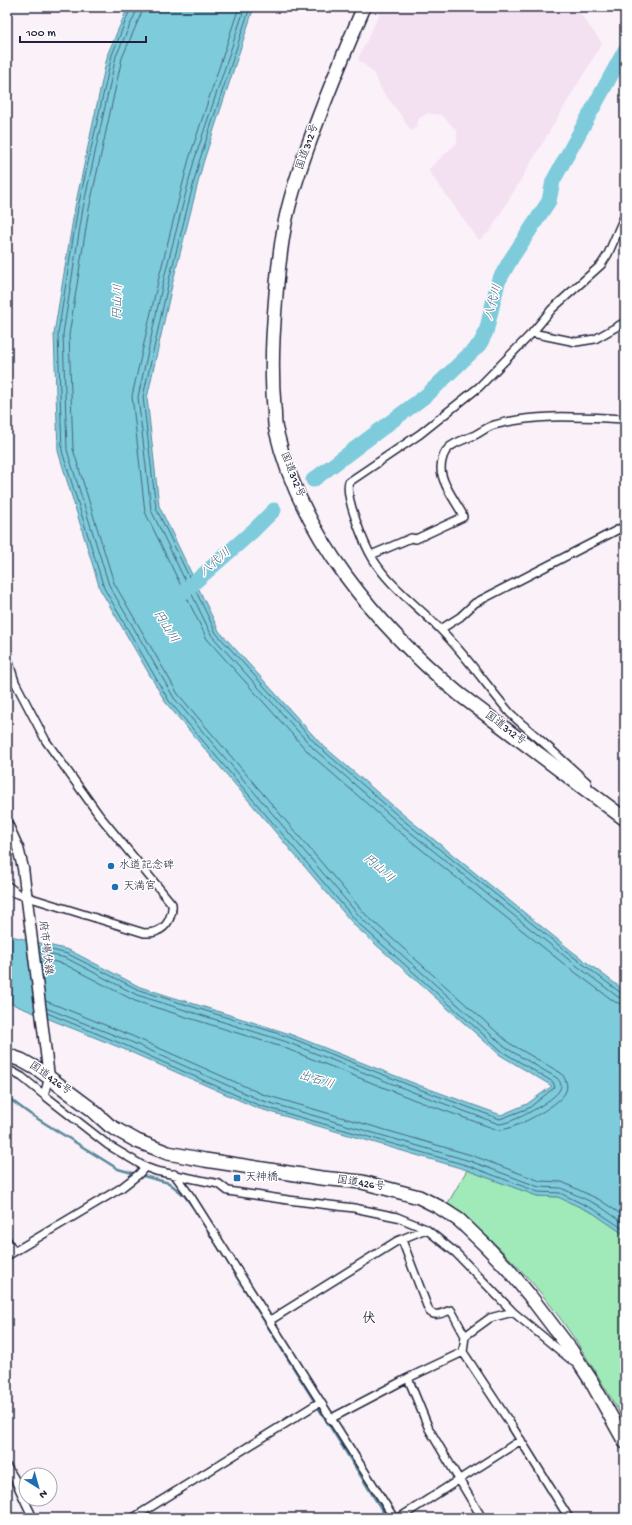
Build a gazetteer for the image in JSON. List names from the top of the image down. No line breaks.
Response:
{"streets":{"highway":["国道312号","国道426号"],"main road":["府市場伏線"]},"crossings":[["府市場伏線","国道426号"]],"districts":["伏"],"water":["円山川","八代川","出石川"],"places":{"other":["水道記念碑","天満宮"],"transit":["天神橋"]},"scale_bar":"100 m","north":"bottom right"}
